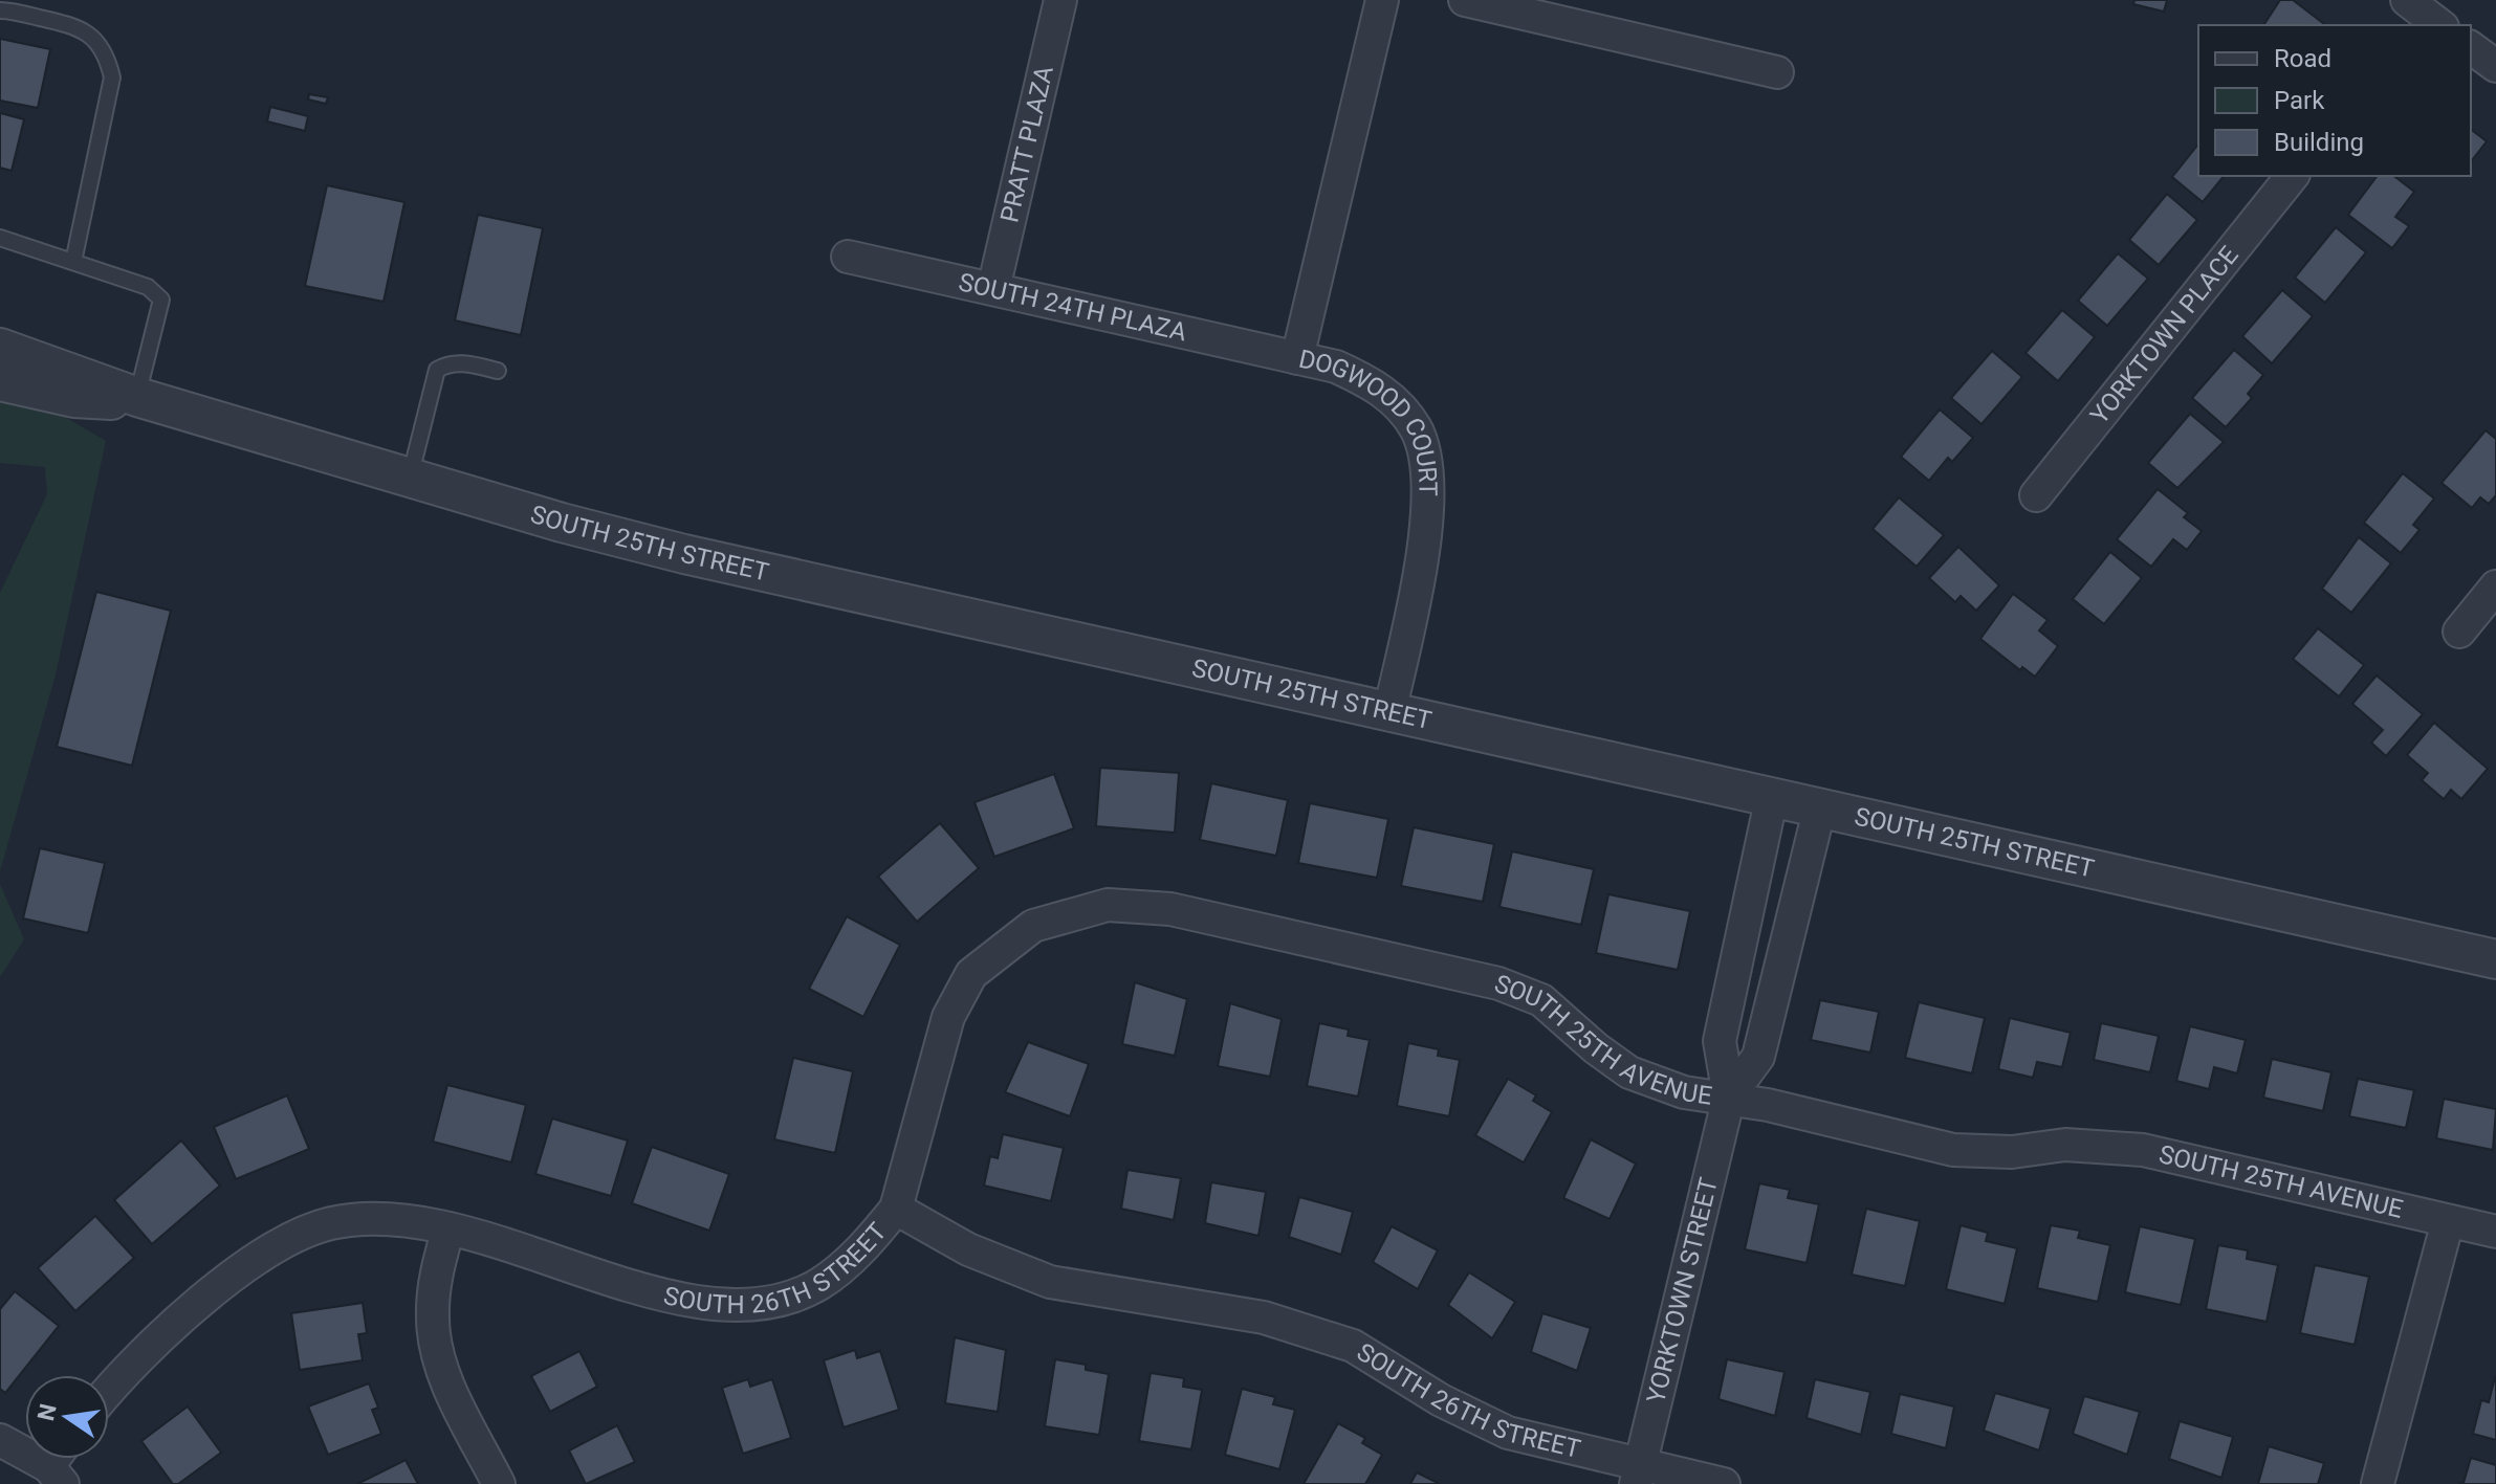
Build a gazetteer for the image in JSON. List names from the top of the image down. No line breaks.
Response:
{"streets":{"street":["PRATT PLAZA","SOUTH 24TH PLAZA","YORKTOWN PLACE","DOGWOOD COURT","SOUTH 25TH STREET","SOUTH 25TH AVENUE","SOUTH 26TH STREET","YORKTOWN STREET"]},"crossings":[["PRATT PLAZA","SOUTH 24TH PLAZA"],["SOUTH 24TH PLAZA","DOGWOOD COURT"],["DOGWOOD COURT","SOUTH 25TH STREET"],["SOUTH 25TH STREET","YORKTOWN STREET"],["SOUTH 25TH AVENUE","SOUTH 26TH STREET"],["SOUTH 25TH AVENUE","YORKTOWN STREET"],["SOUTH 26TH STREET","YORKTOWN STREET"]],"legend":["Road","Park","Building"],"north":"left"}
